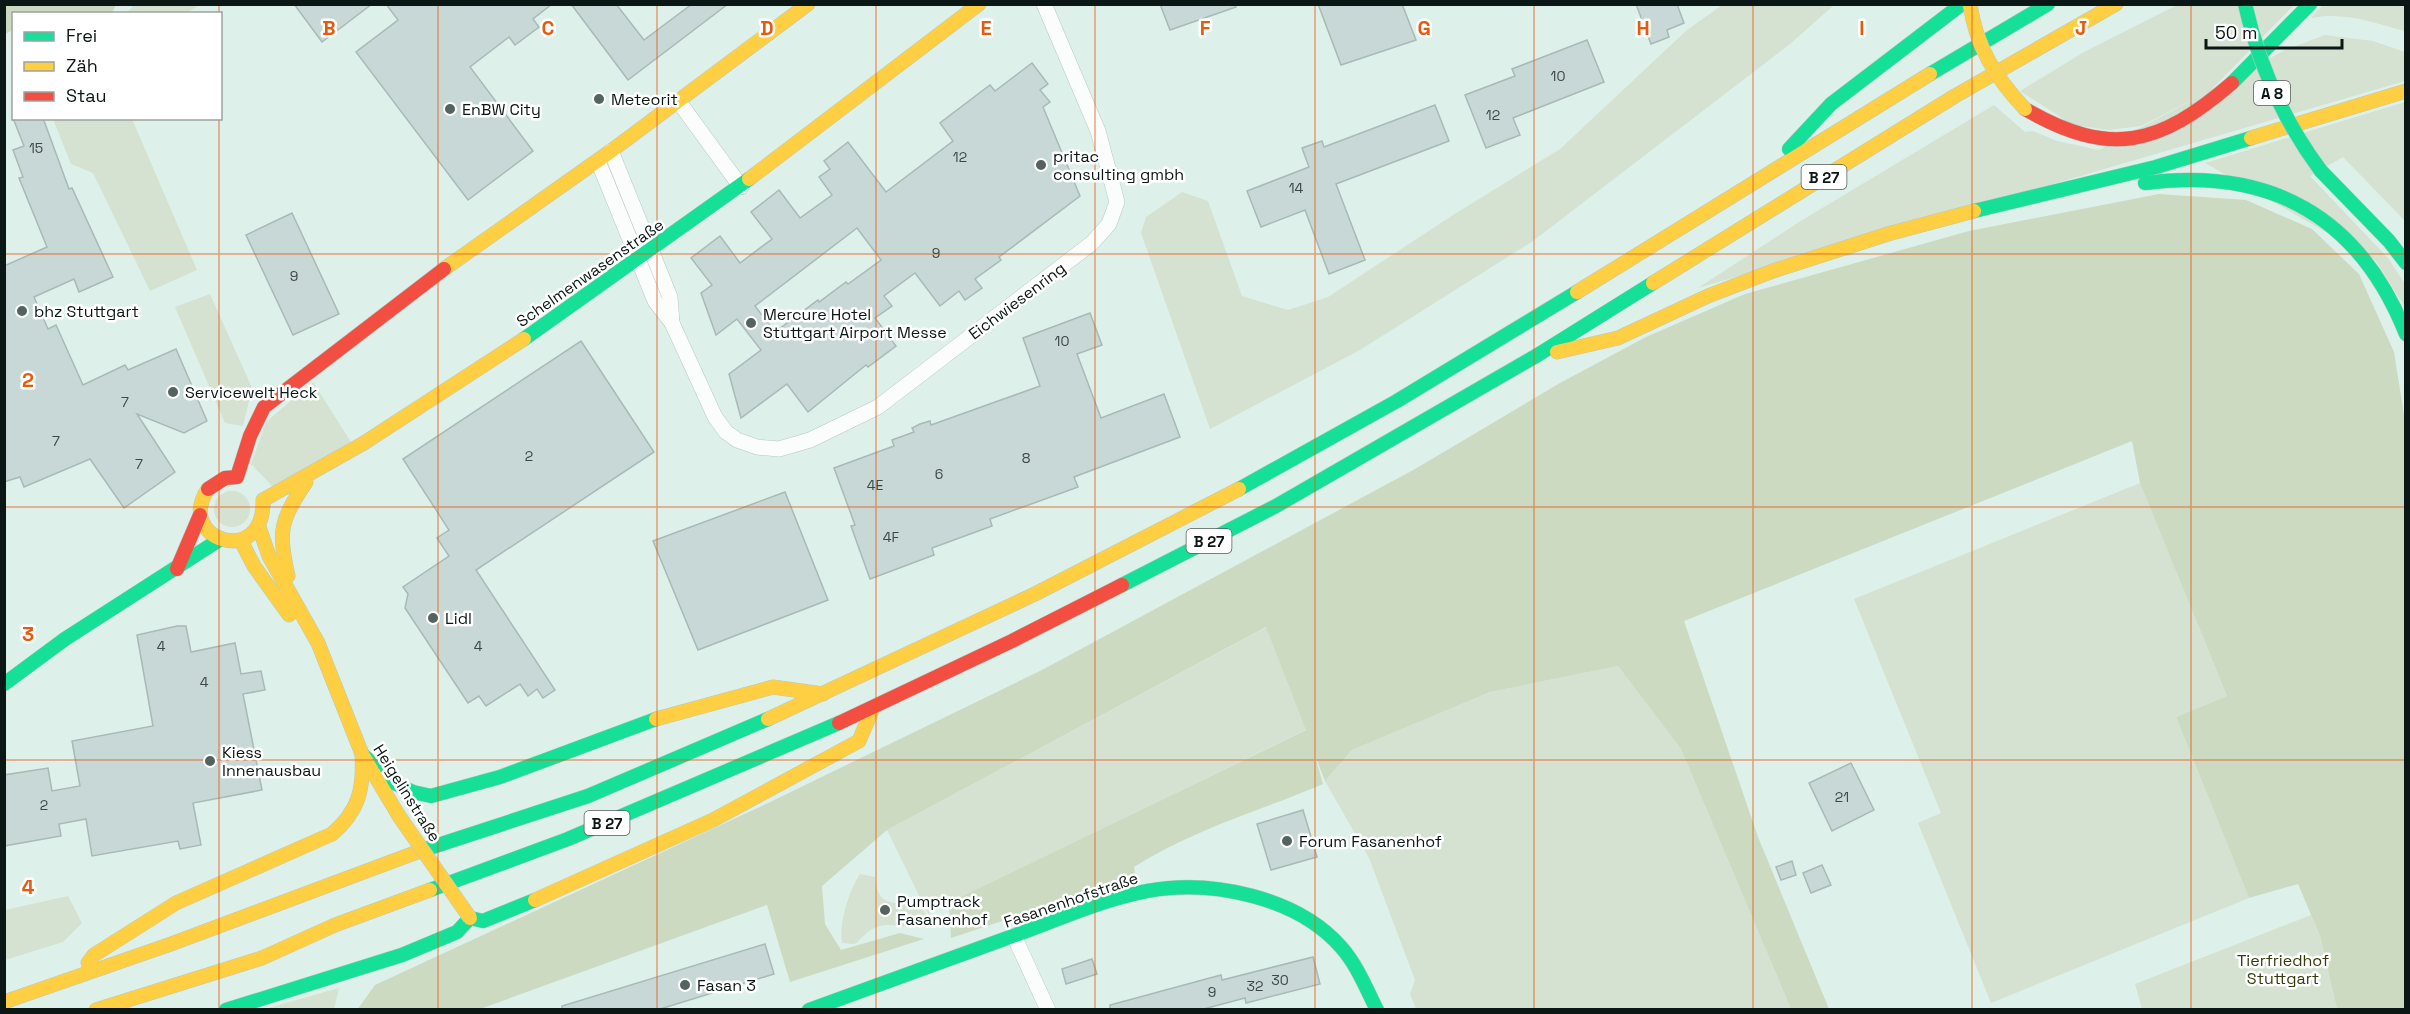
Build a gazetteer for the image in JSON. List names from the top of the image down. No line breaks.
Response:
{"streets":{"main road":["A 8","B 27","Schelmenwasenstraße","Heigelinstraße","Fasanenhofstraße"],"street":["Eichwiesenring"]},"crossings":[["Schelmenwasenstraße","Eichwiesenring"],["Schelmenwasenstraße","Heigelinstraße"]],"parks":["Tierfriedhof Stuttgart"],"places":["Meteorit","EnBW City","pritac consulting gmbh","bhz Stuttgart","Mercure Hotel Stuttgart Airport Messe","Servicewelt Heck","Lidl","Kiess Innenausbau","Forum Fasanenhof","Pumptrack Fasanenhof","Fasan 3"],"house_numbers":["10","12","15","12","14","9","9","10","7","7","2","8","7","6","4E","4F","4","4","4","21","2","30","32","9"],"legend":["Frei","Zäh","Stau"],"scale_bar":"50 m","grid":{"columns":["B","C","D","E","F","G","H","I","J"],"rows":["2","3","4"]}}
